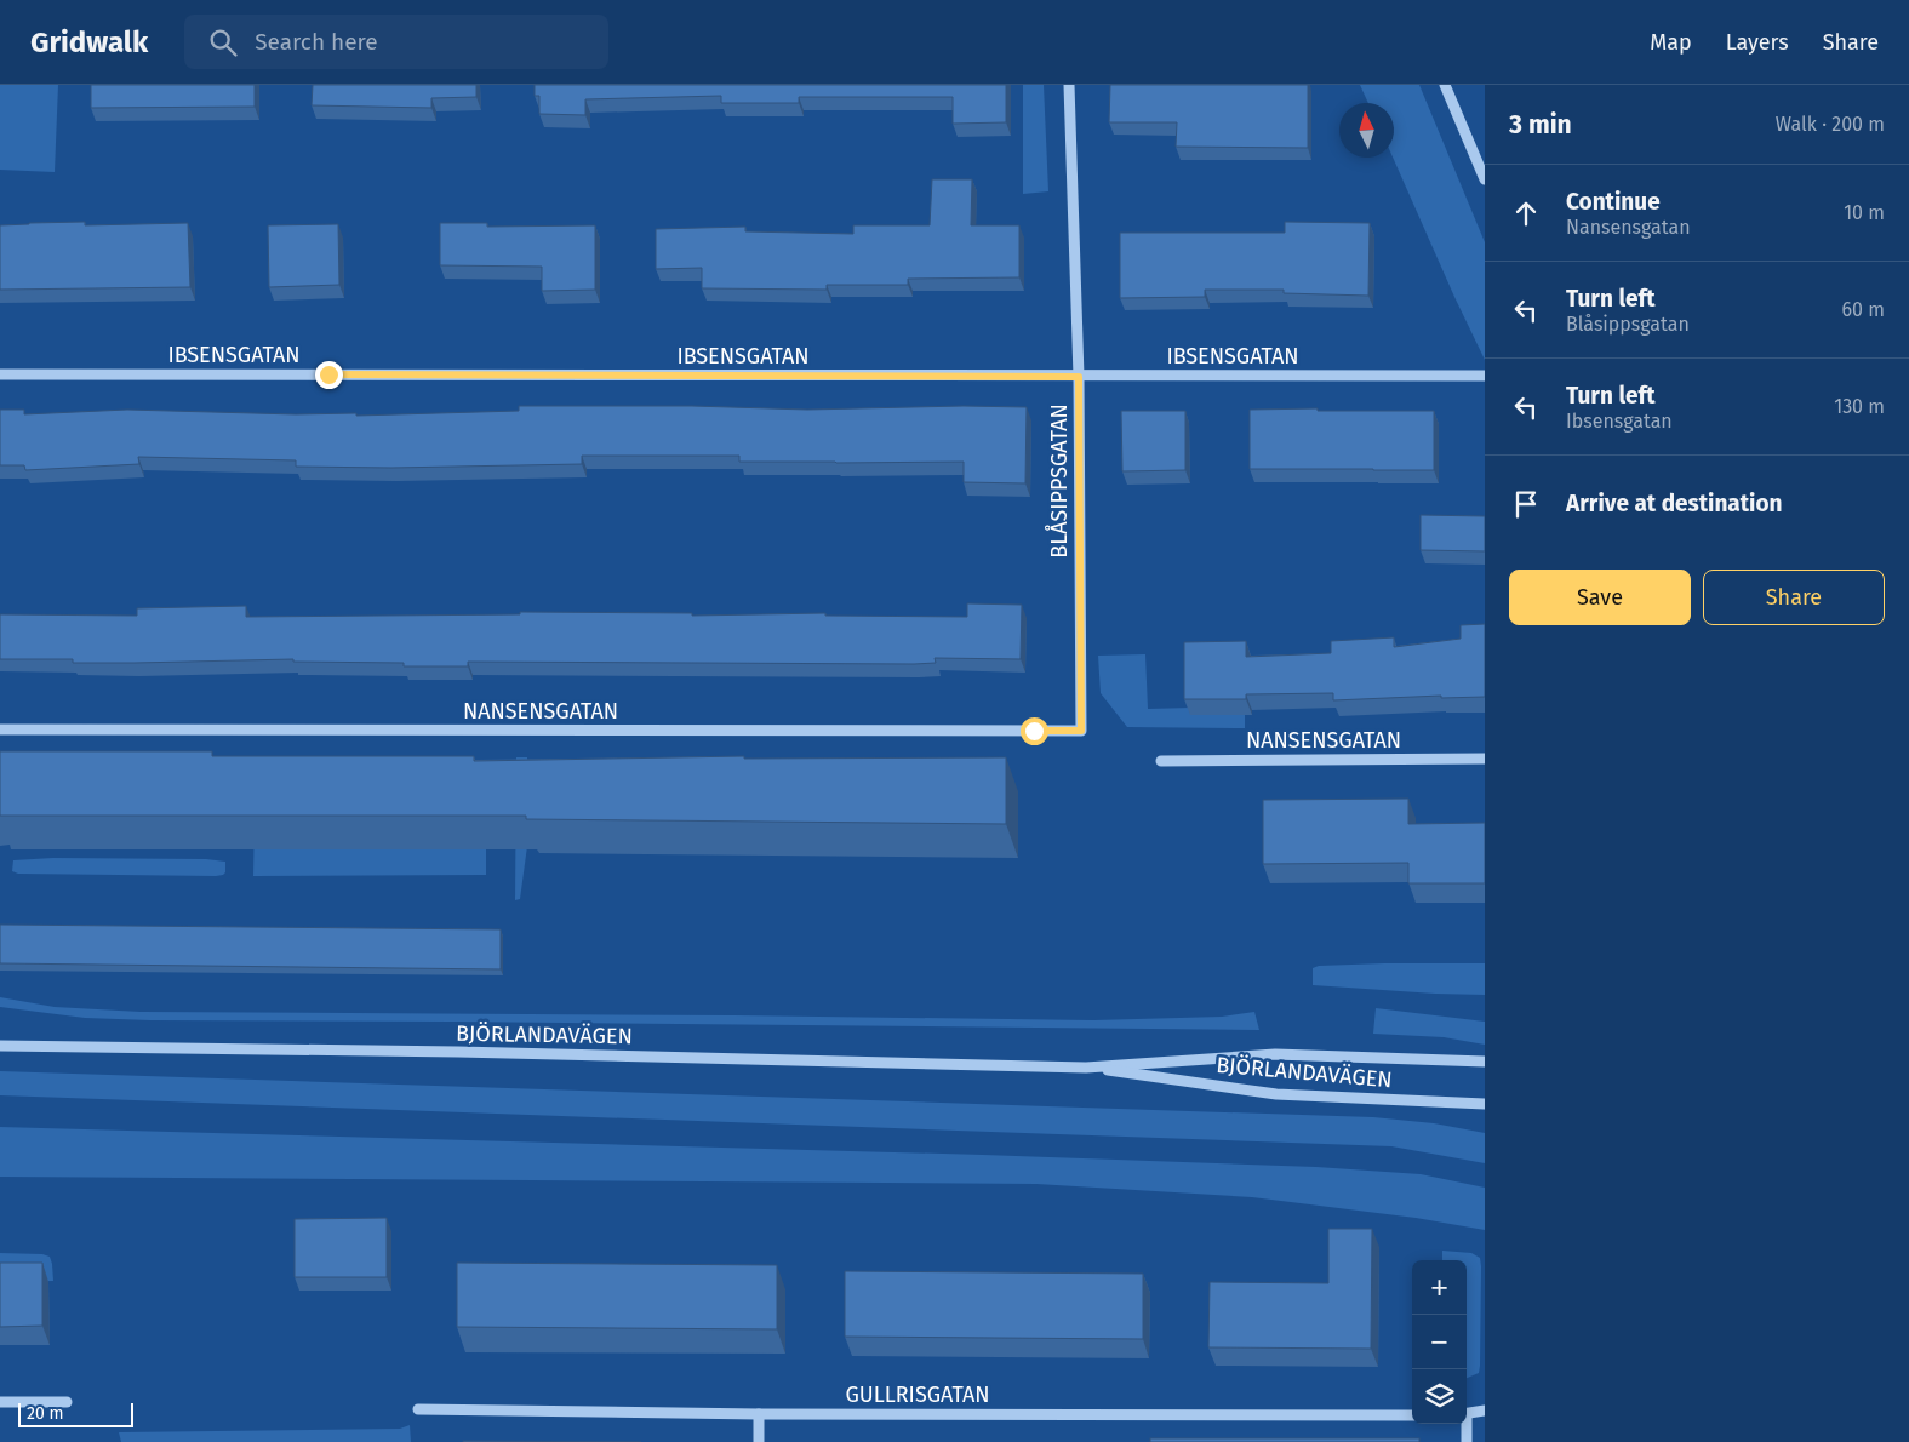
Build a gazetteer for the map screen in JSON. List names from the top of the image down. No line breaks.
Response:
{"streets":{"street":["IBSENSGATAN","BLÅSIPPSGATAN","NANSENSGATAN","BJÖRLANDAVÄGEN","GULLRISGATAN"]},"crossings":[["IBSENSGATAN","BLÅSIPPSGATAN"],["BLÅSIPPSGATAN","NANSENSGATAN"]],"scale_bar":"20 m","north":"top","page":{"header":"Gridwalk","search":"Search here","nav":["Map","Layers","Share"],"heading":["3 min","Walk · 200 m"],"list":[["Continue","Nansensgatan","10 m"],["Turn left","Blåsippsgatan","60 m"],["Turn left","Ibsensgatan","130 m"],"Arrive at destination"],"buttons":["Save","Share"],"map_buttons":["+","−"],"scale":"20 m"}}
